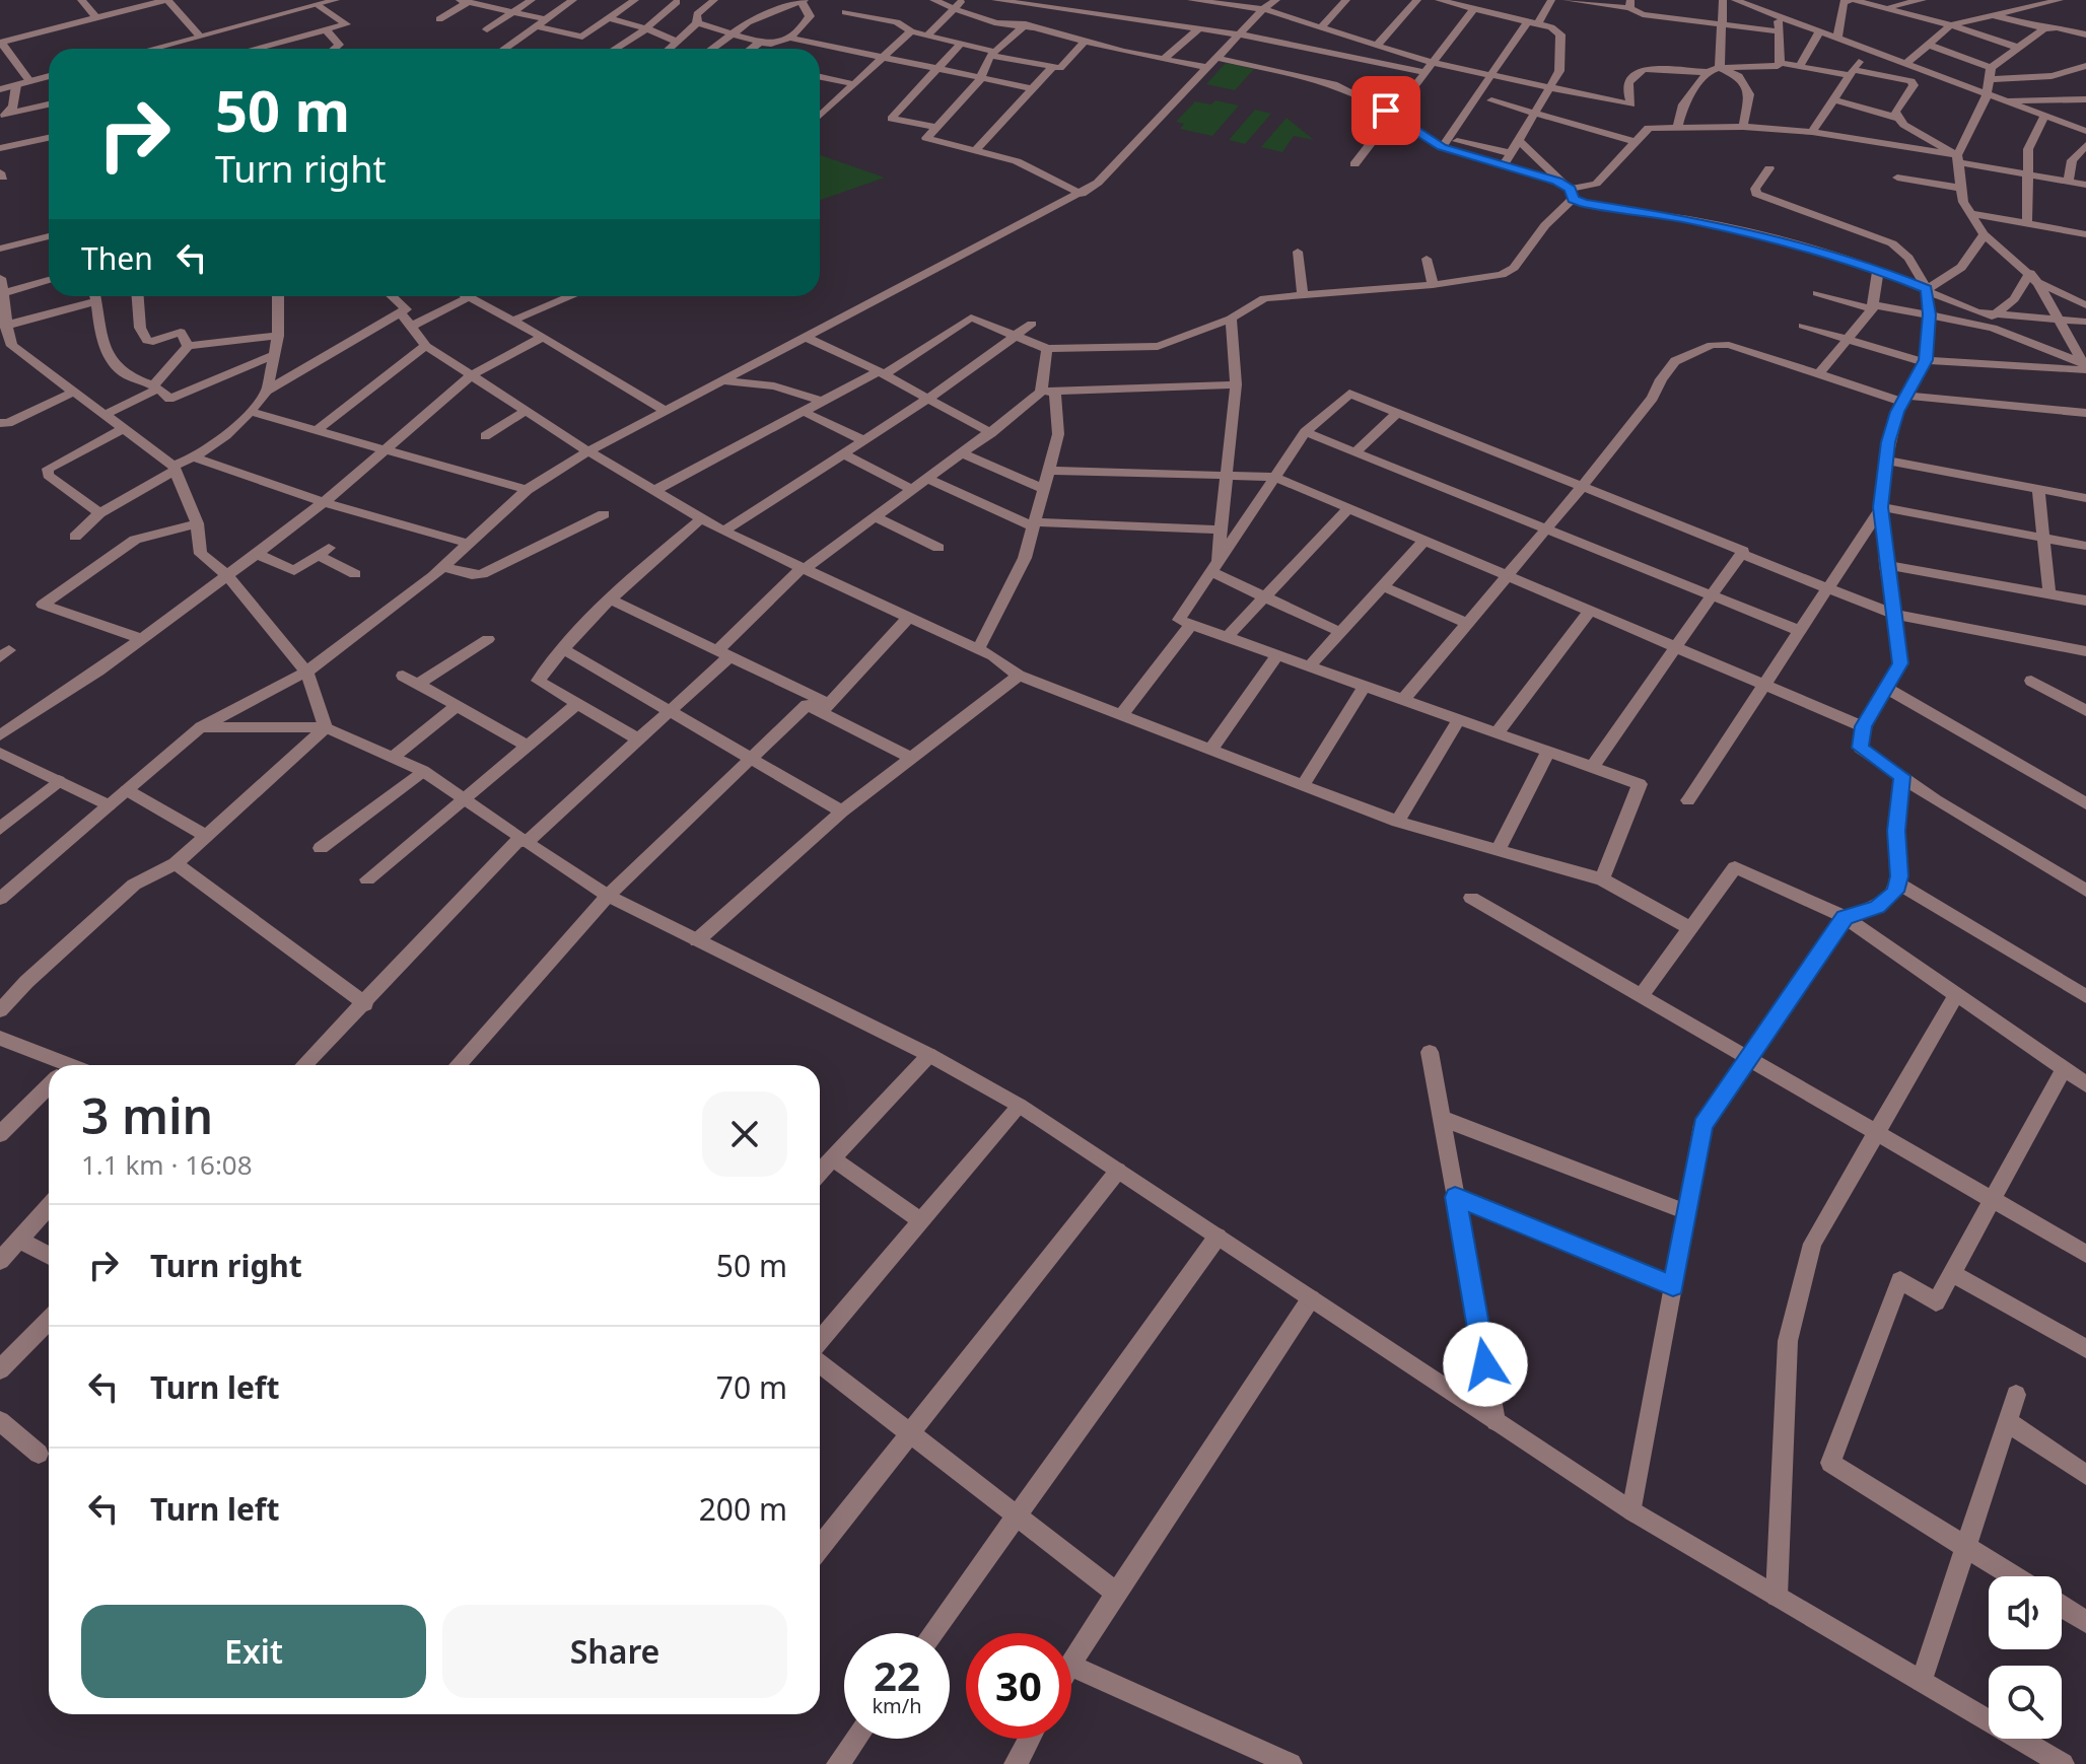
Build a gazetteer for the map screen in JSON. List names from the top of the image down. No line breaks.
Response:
{"page":{"turn":["50 m","Turn right"],"then":"Then","heading":["3 min","1.1 km · 16:08"],"list":[{"name":"Turn right","value":"50 m"},{"name":"Turn left","value":"70 m"},{"name":"Turn left","value":"200 m"}],"buttons":["Exit","Share"],"speed":"22 km/h","limit":"30"}}
